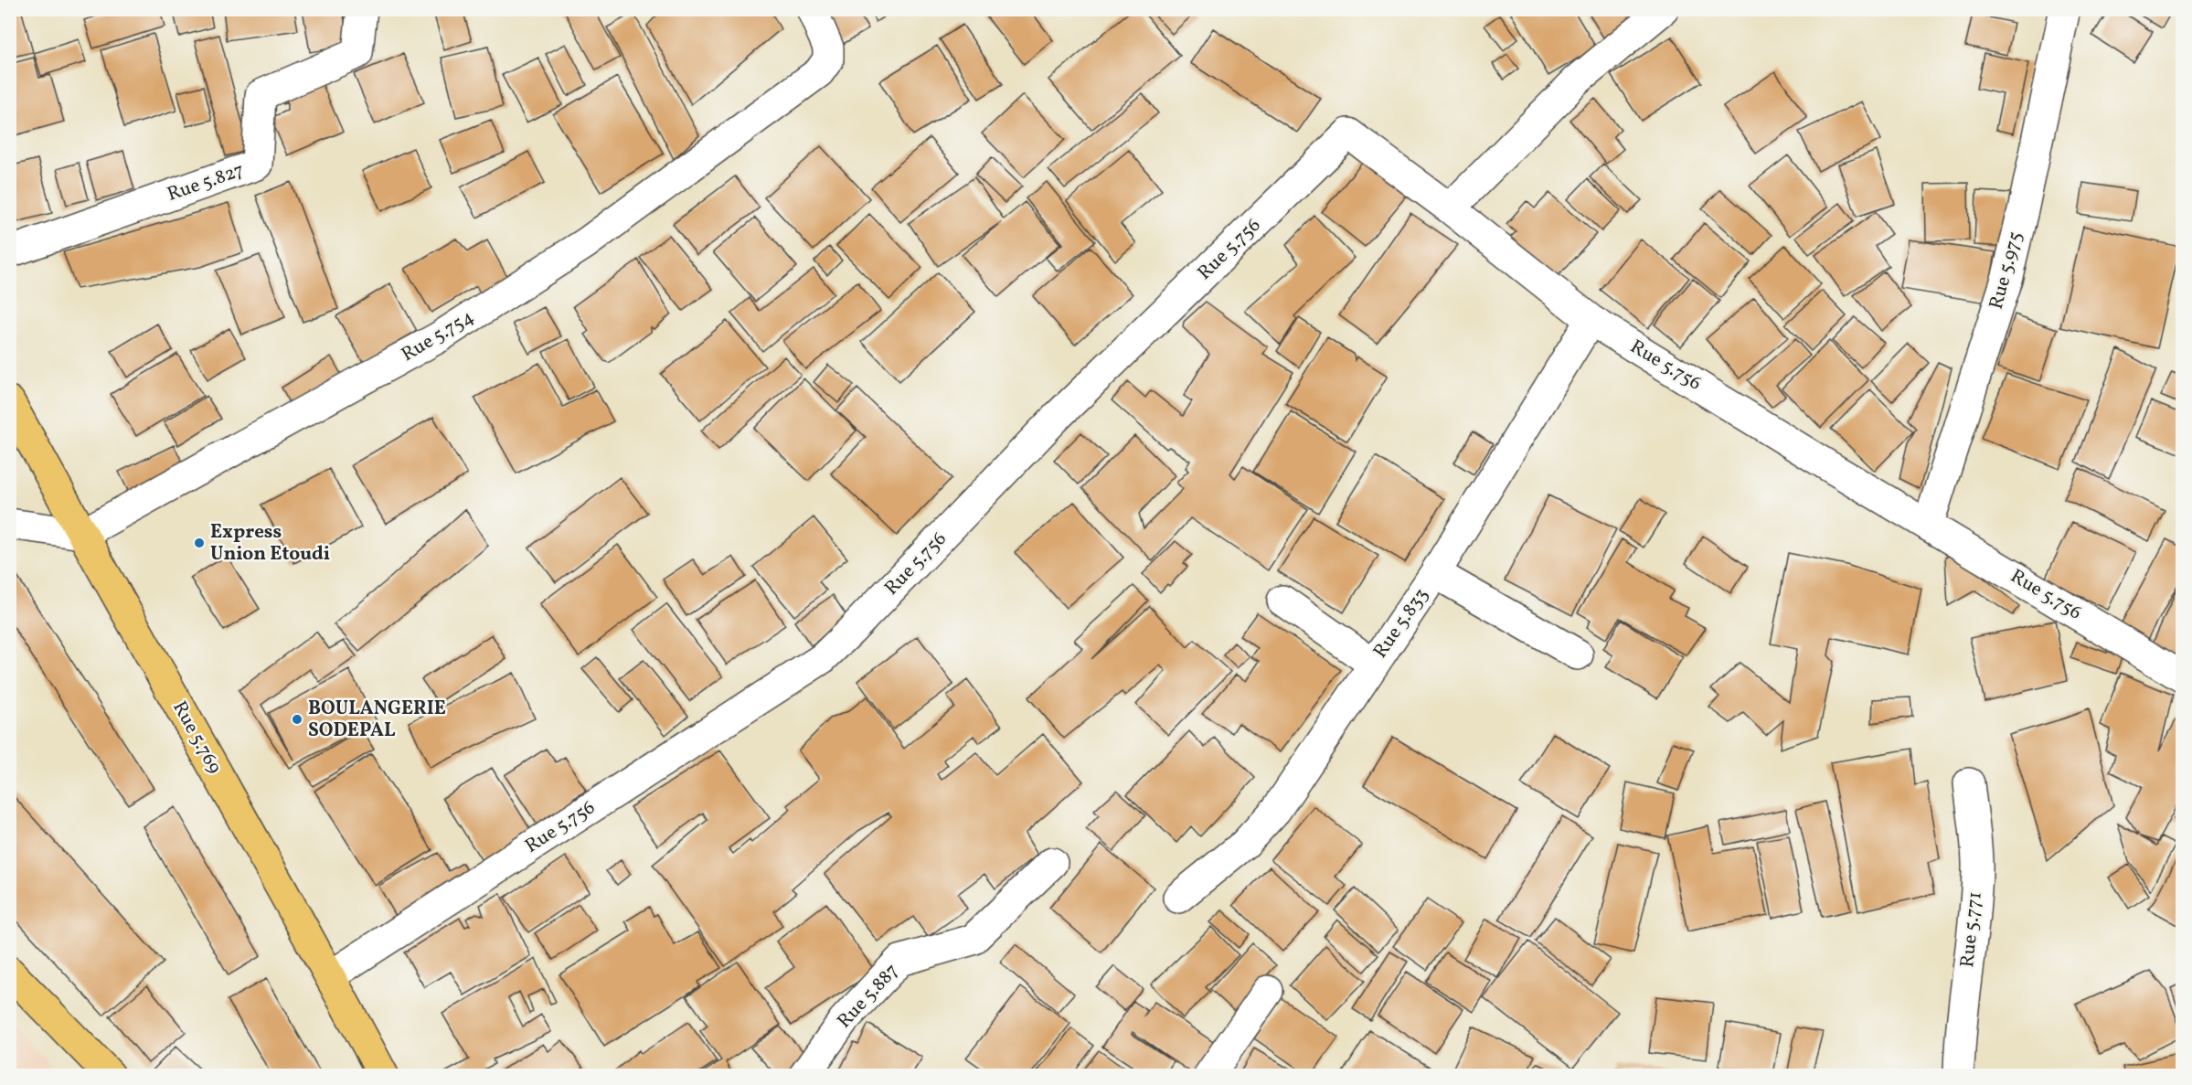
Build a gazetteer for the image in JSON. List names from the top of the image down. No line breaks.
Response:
{"streets":{"main road":["Rue 5.769"],"street":["Rue 5.827","Rue 5.756","Rue 5.975","Rue 5.754","Rue 5.833","Rue 5.771","Rue 5.887"]},"crossings":[["Rue 5.756","Rue 5.975"],["Rue 5.756","Rue 5.833"],["Rue 5.756","Rue 5.769"],["Rue 5.754","Rue 5.769"]],"places":["Express Union Etoudi","BOULANGERIE SODEPAL"]}
